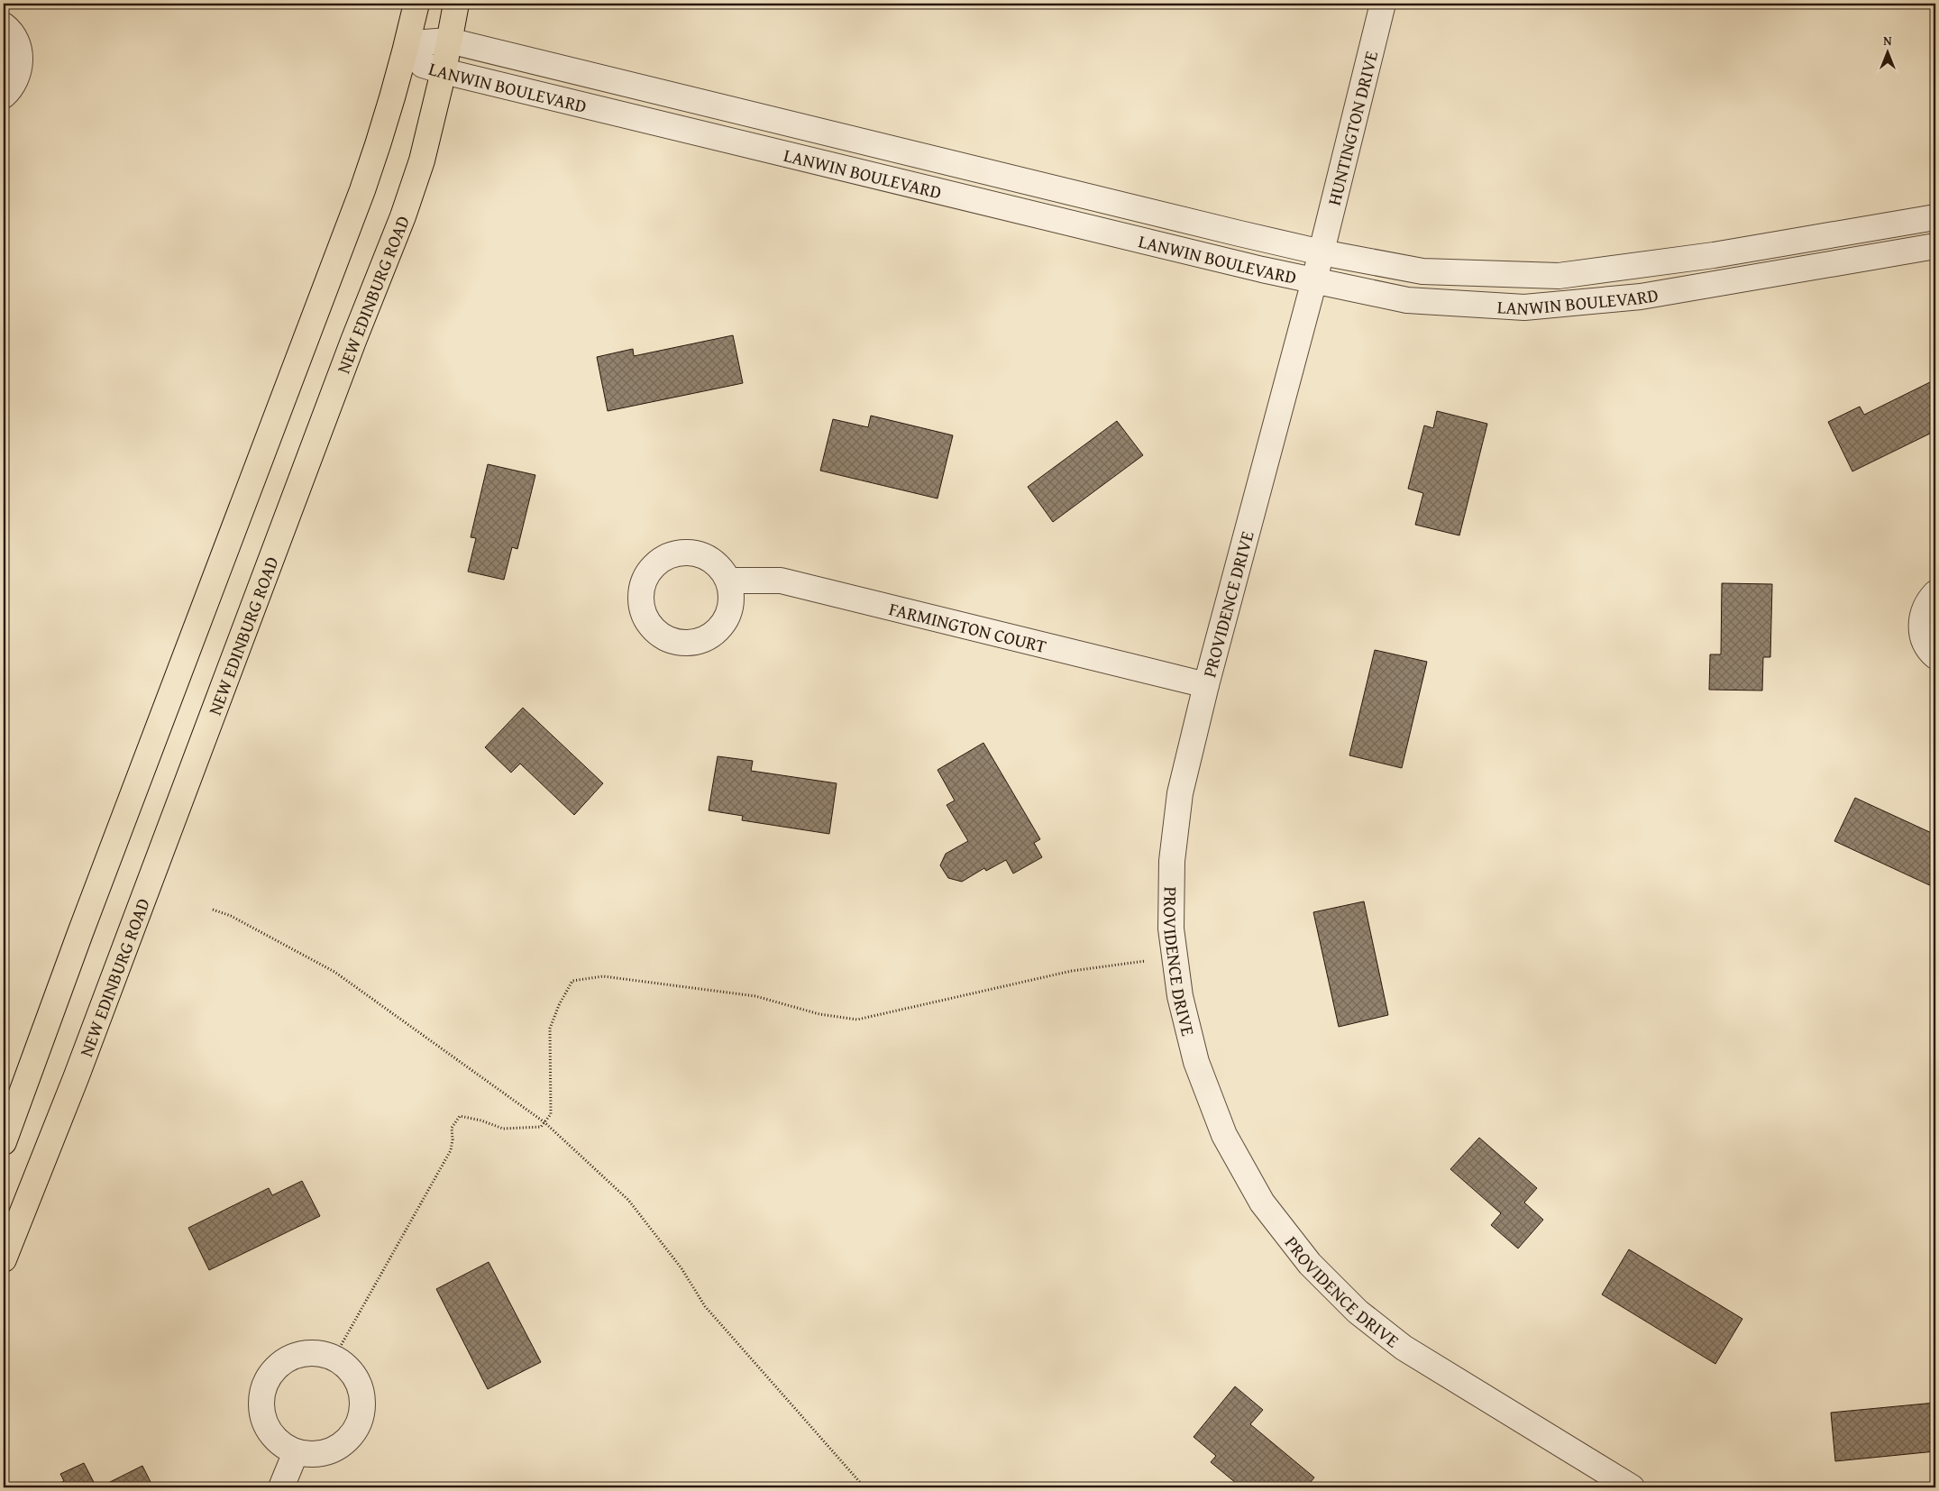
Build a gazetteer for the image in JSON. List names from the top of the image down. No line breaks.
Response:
{"streets":{"main road":["NEW EDINBURG ROAD"],"street":["LANWIN BOULEVARD","HUNTINGTON DRIVE","PROVIDENCE DRIVE","FARMINGTON COURT"]},"crossings":[["LANWIN BOULEVARD","HUNTINGTON DRIVE"],["LANWIN BOULEVARD","NEW EDINBURG ROAD"],["LANWIN BOULEVARD","PROVIDENCE DRIVE"],["HUNTINGTON DRIVE","PROVIDENCE DRIVE"],["PROVIDENCE DRIVE","FARMINGTON COURT"]],"north":"top"}
